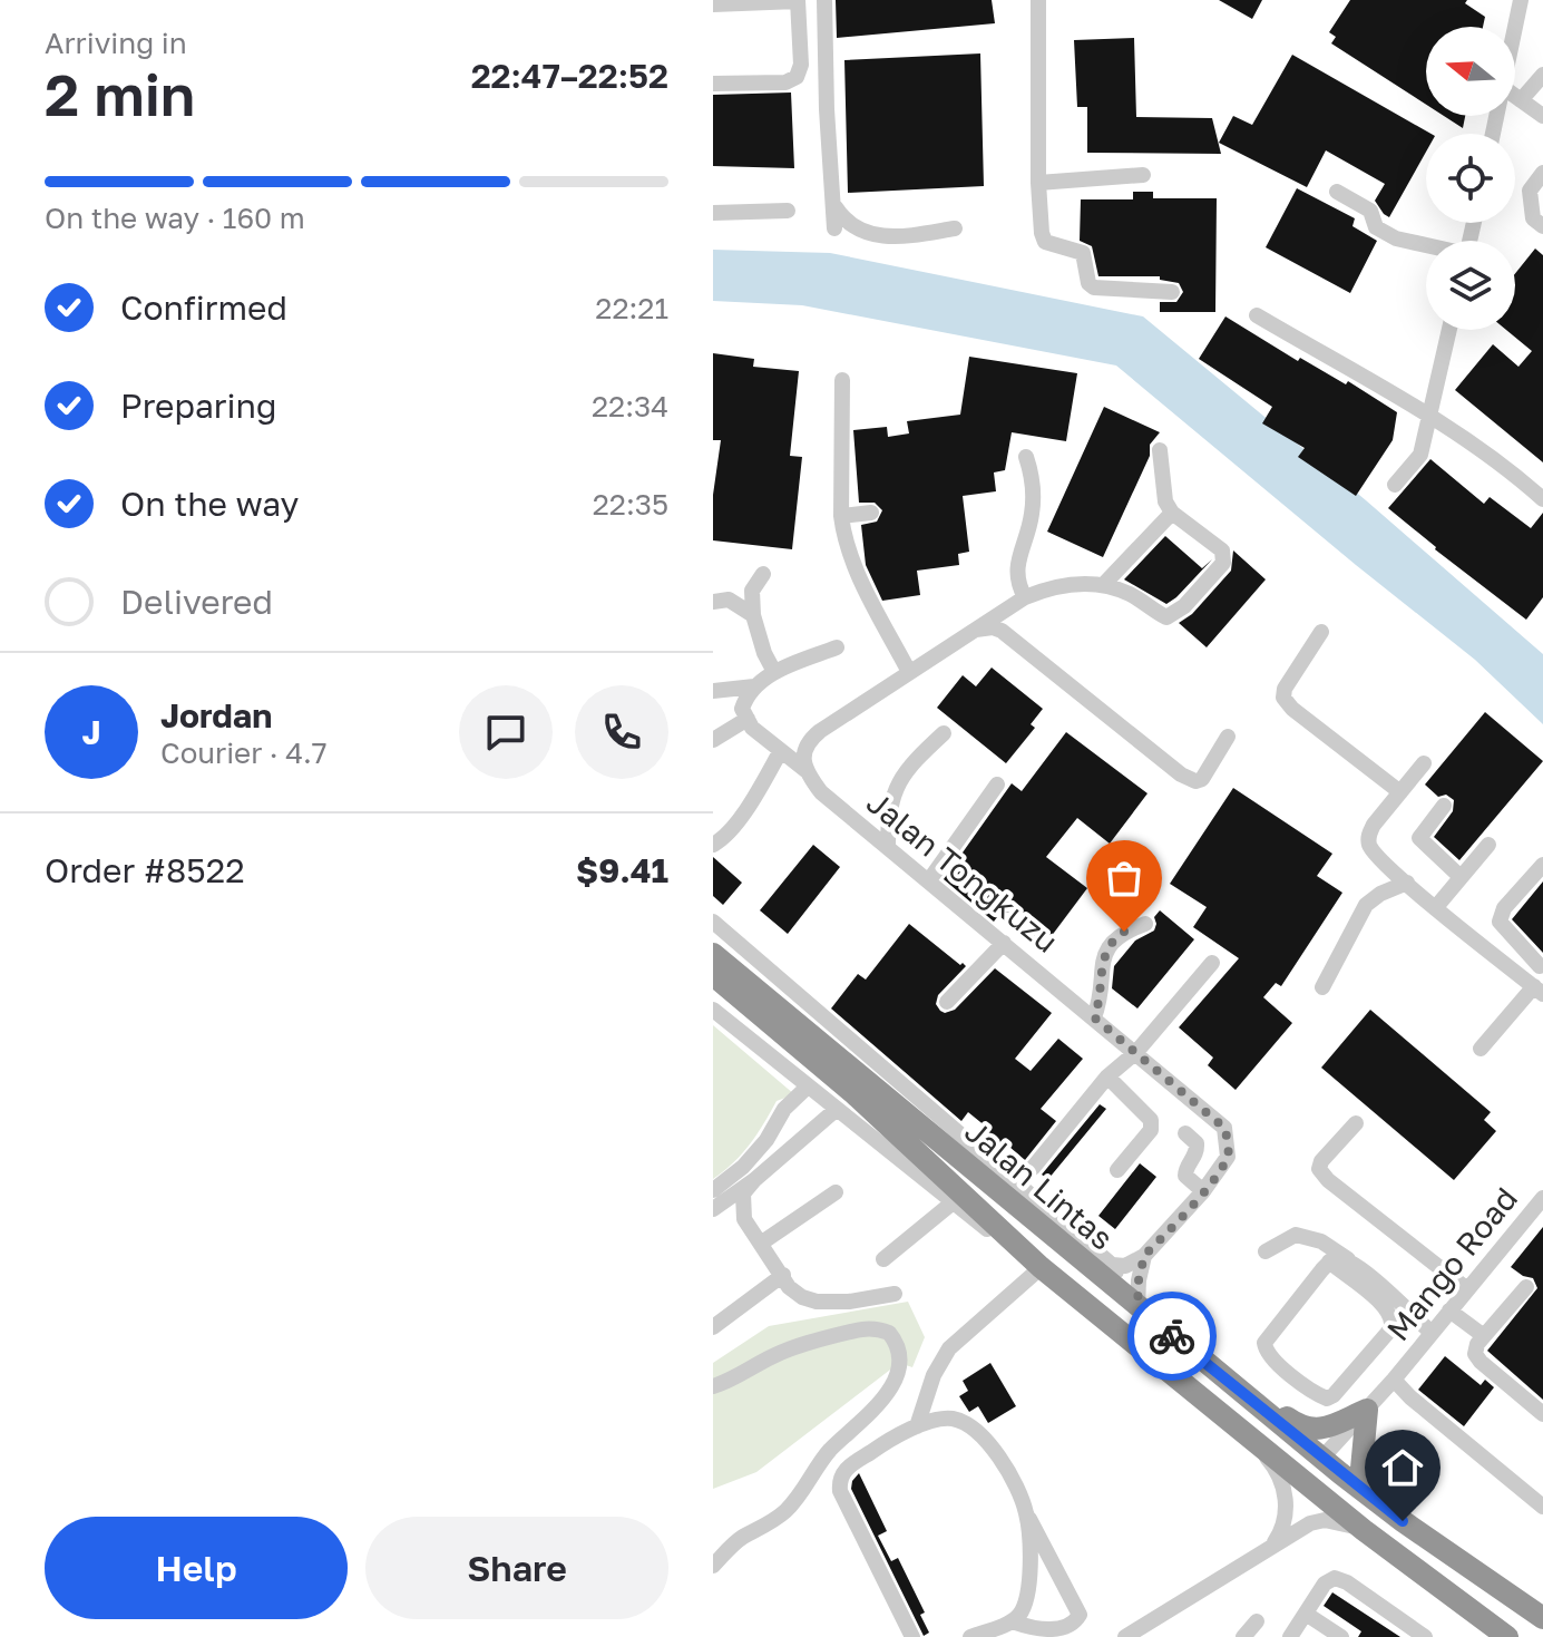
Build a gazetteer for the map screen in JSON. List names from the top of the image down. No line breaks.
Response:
{"streets":{"highway":["Jalan Lintas"],"street":["Jalan Tongkuzu","Mango Road"]},"north":"left","page":{"heading":["2 min","Arriving in","22:47–22:52"],"panel":["Jordan","Courier · 4.7","Order #8522","$9.41"],"bar":"On the way · 160 m","list":[["Confirmed","22:21"],["Preparing","22:34"],["On the way","22:35"],"Delivered"],"round":"J","buttons":["Help","Share"]}}
